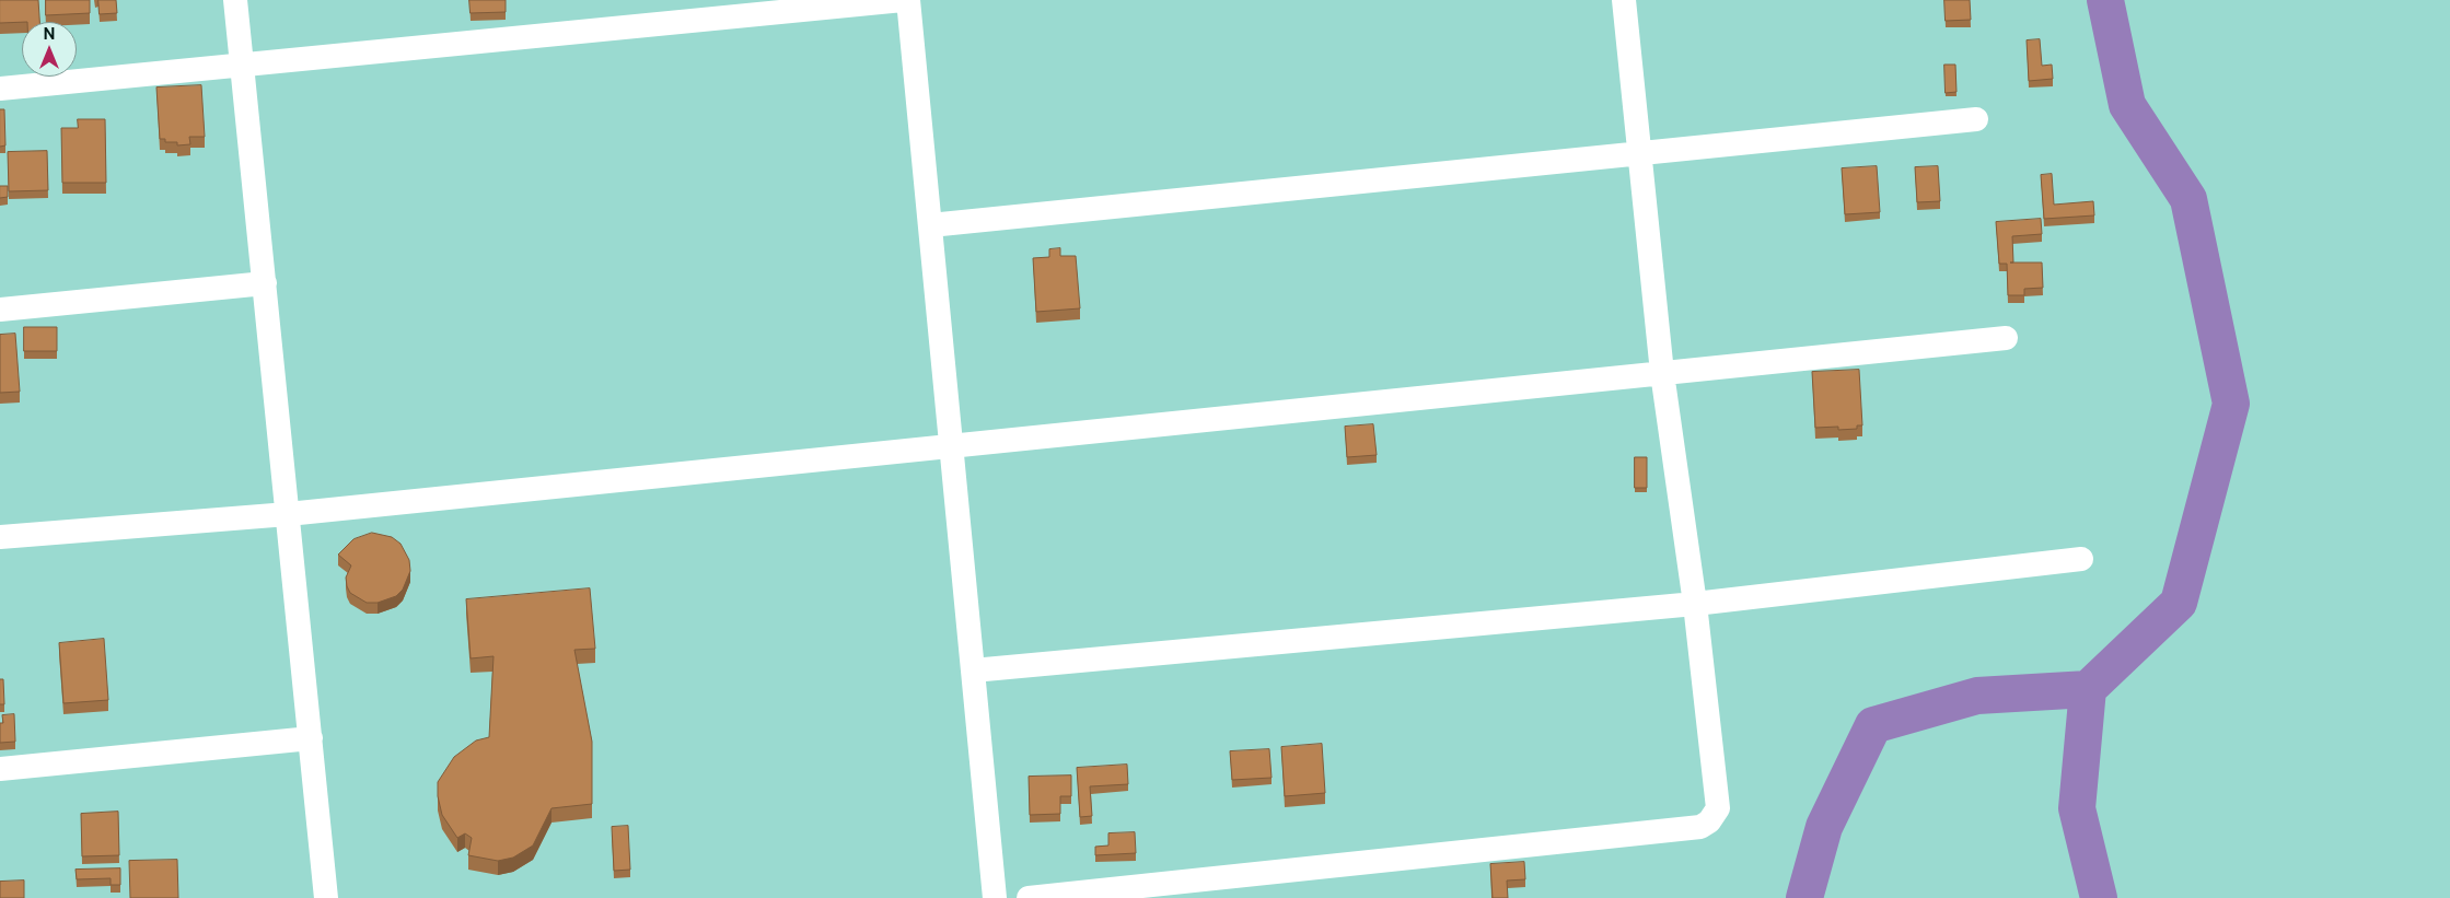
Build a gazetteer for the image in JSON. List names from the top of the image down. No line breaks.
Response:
{"north":"top"}
